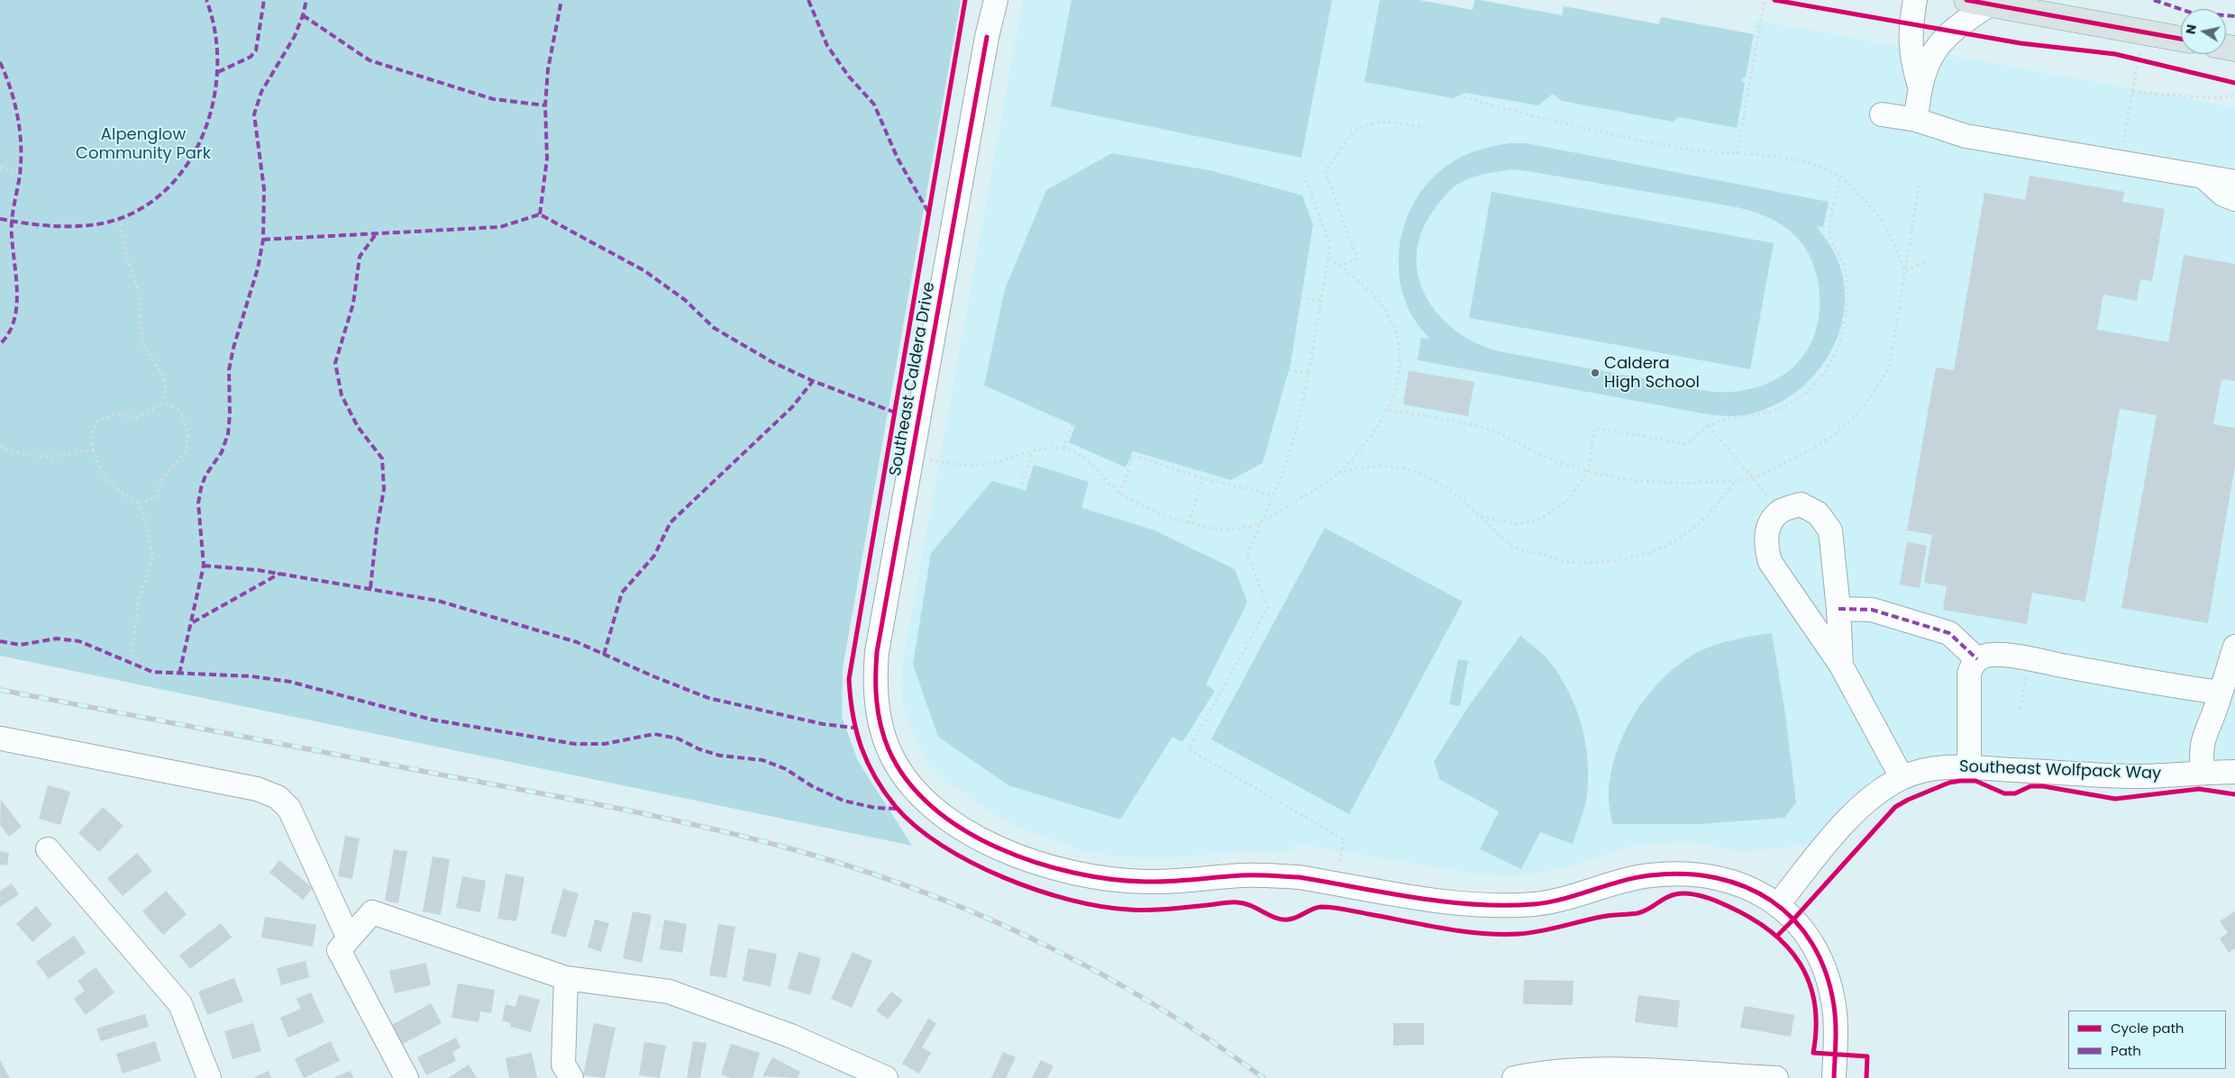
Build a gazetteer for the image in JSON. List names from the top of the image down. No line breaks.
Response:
{"streets":{"street":["Southeast Caldera Drive","Southeast Wolfpack Way"]},"crossings":[["Southeast Caldera Drive","Southeast Wolfpack Way"]],"parks":["Alpenglow Community Park"],"places":["Caldera High School"],"legend":["Cycle path","Path"],"north":"left"}
